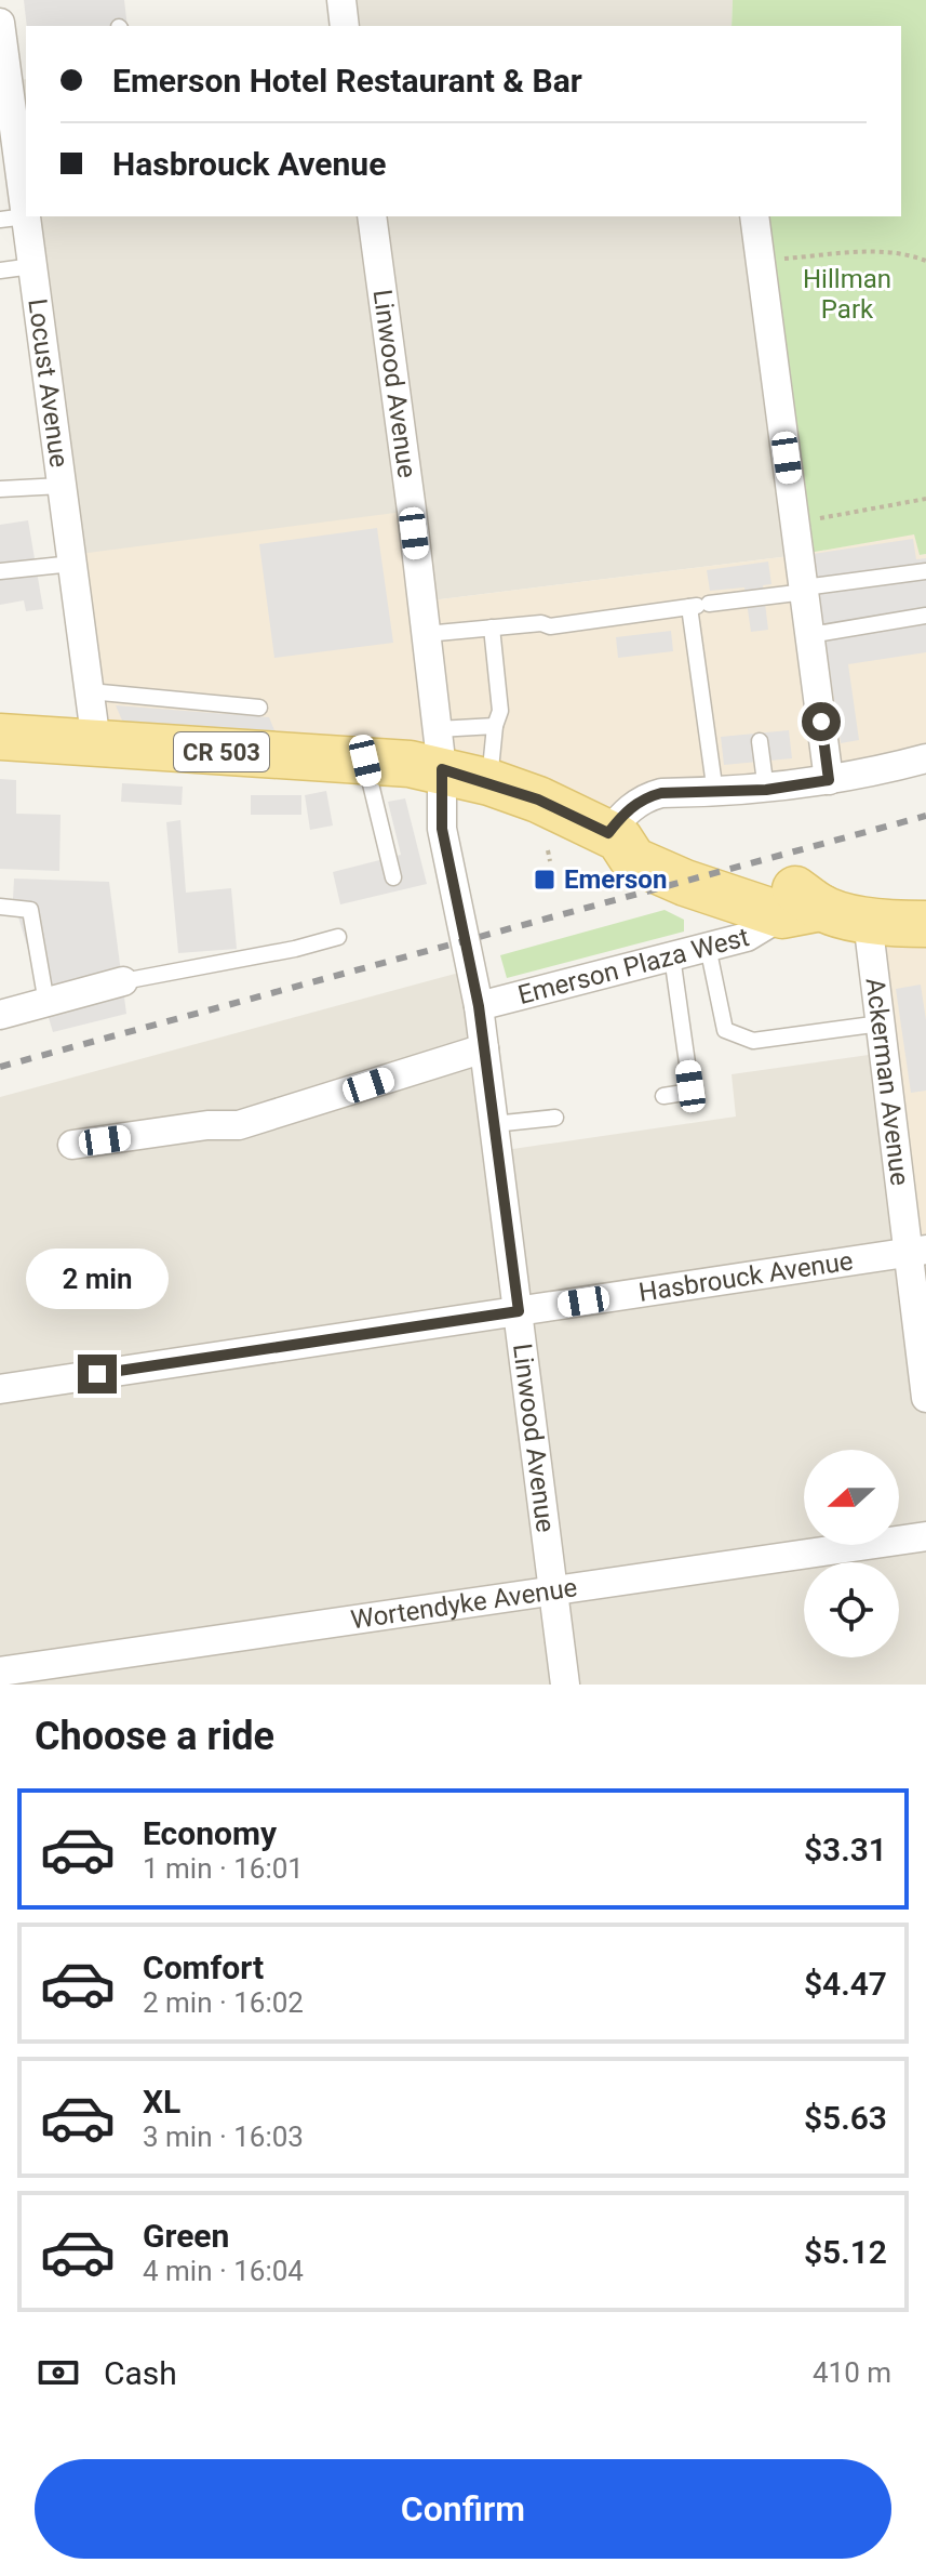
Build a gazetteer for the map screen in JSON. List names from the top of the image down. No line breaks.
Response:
{"streets":{"main road":["CR 503"],"street":["Locust Avenue","Linwood Avenue","Emerson Plaza West","Ackerman Avenue","Hasbrouck Avenue","Wortendyke Avenue"]},"crossings":[["Locust Avenue","CR 503"],["Linwood Avenue","CR 503"],["Linwood Avenue","Emerson Plaza West"],["Linwood Avenue","Hasbrouck Avenue"],["Linwood Avenue","Wortendyke Avenue"],["CR 503","Emerson Plaza West"],["CR 503","Ackerman Avenue"],["Ackerman Avenue","Hasbrouck Avenue"]],"parks":["Hillman Park"],"places":{"transit":["Emerson"]},"north":"left","page":{"banner":["Emerson Hotel Restaurant & Bar","Hasbrouck Avenue"],"bubble":"2 min","heading":"Choose a ride","list":[{"name":"Economy","note":"1 min · 16:01","value":"$3.31"},{"name":"Comfort","note":"2 min · 16:02","value":"$4.47"},{"name":"XL","note":"3 min · 16:03","value":"$5.63"},{"name":"Green","note":"4 min · 16:04","value":"$5.12"}],"pay":["Cash","410 m"],"buttons":"Confirm"}}
